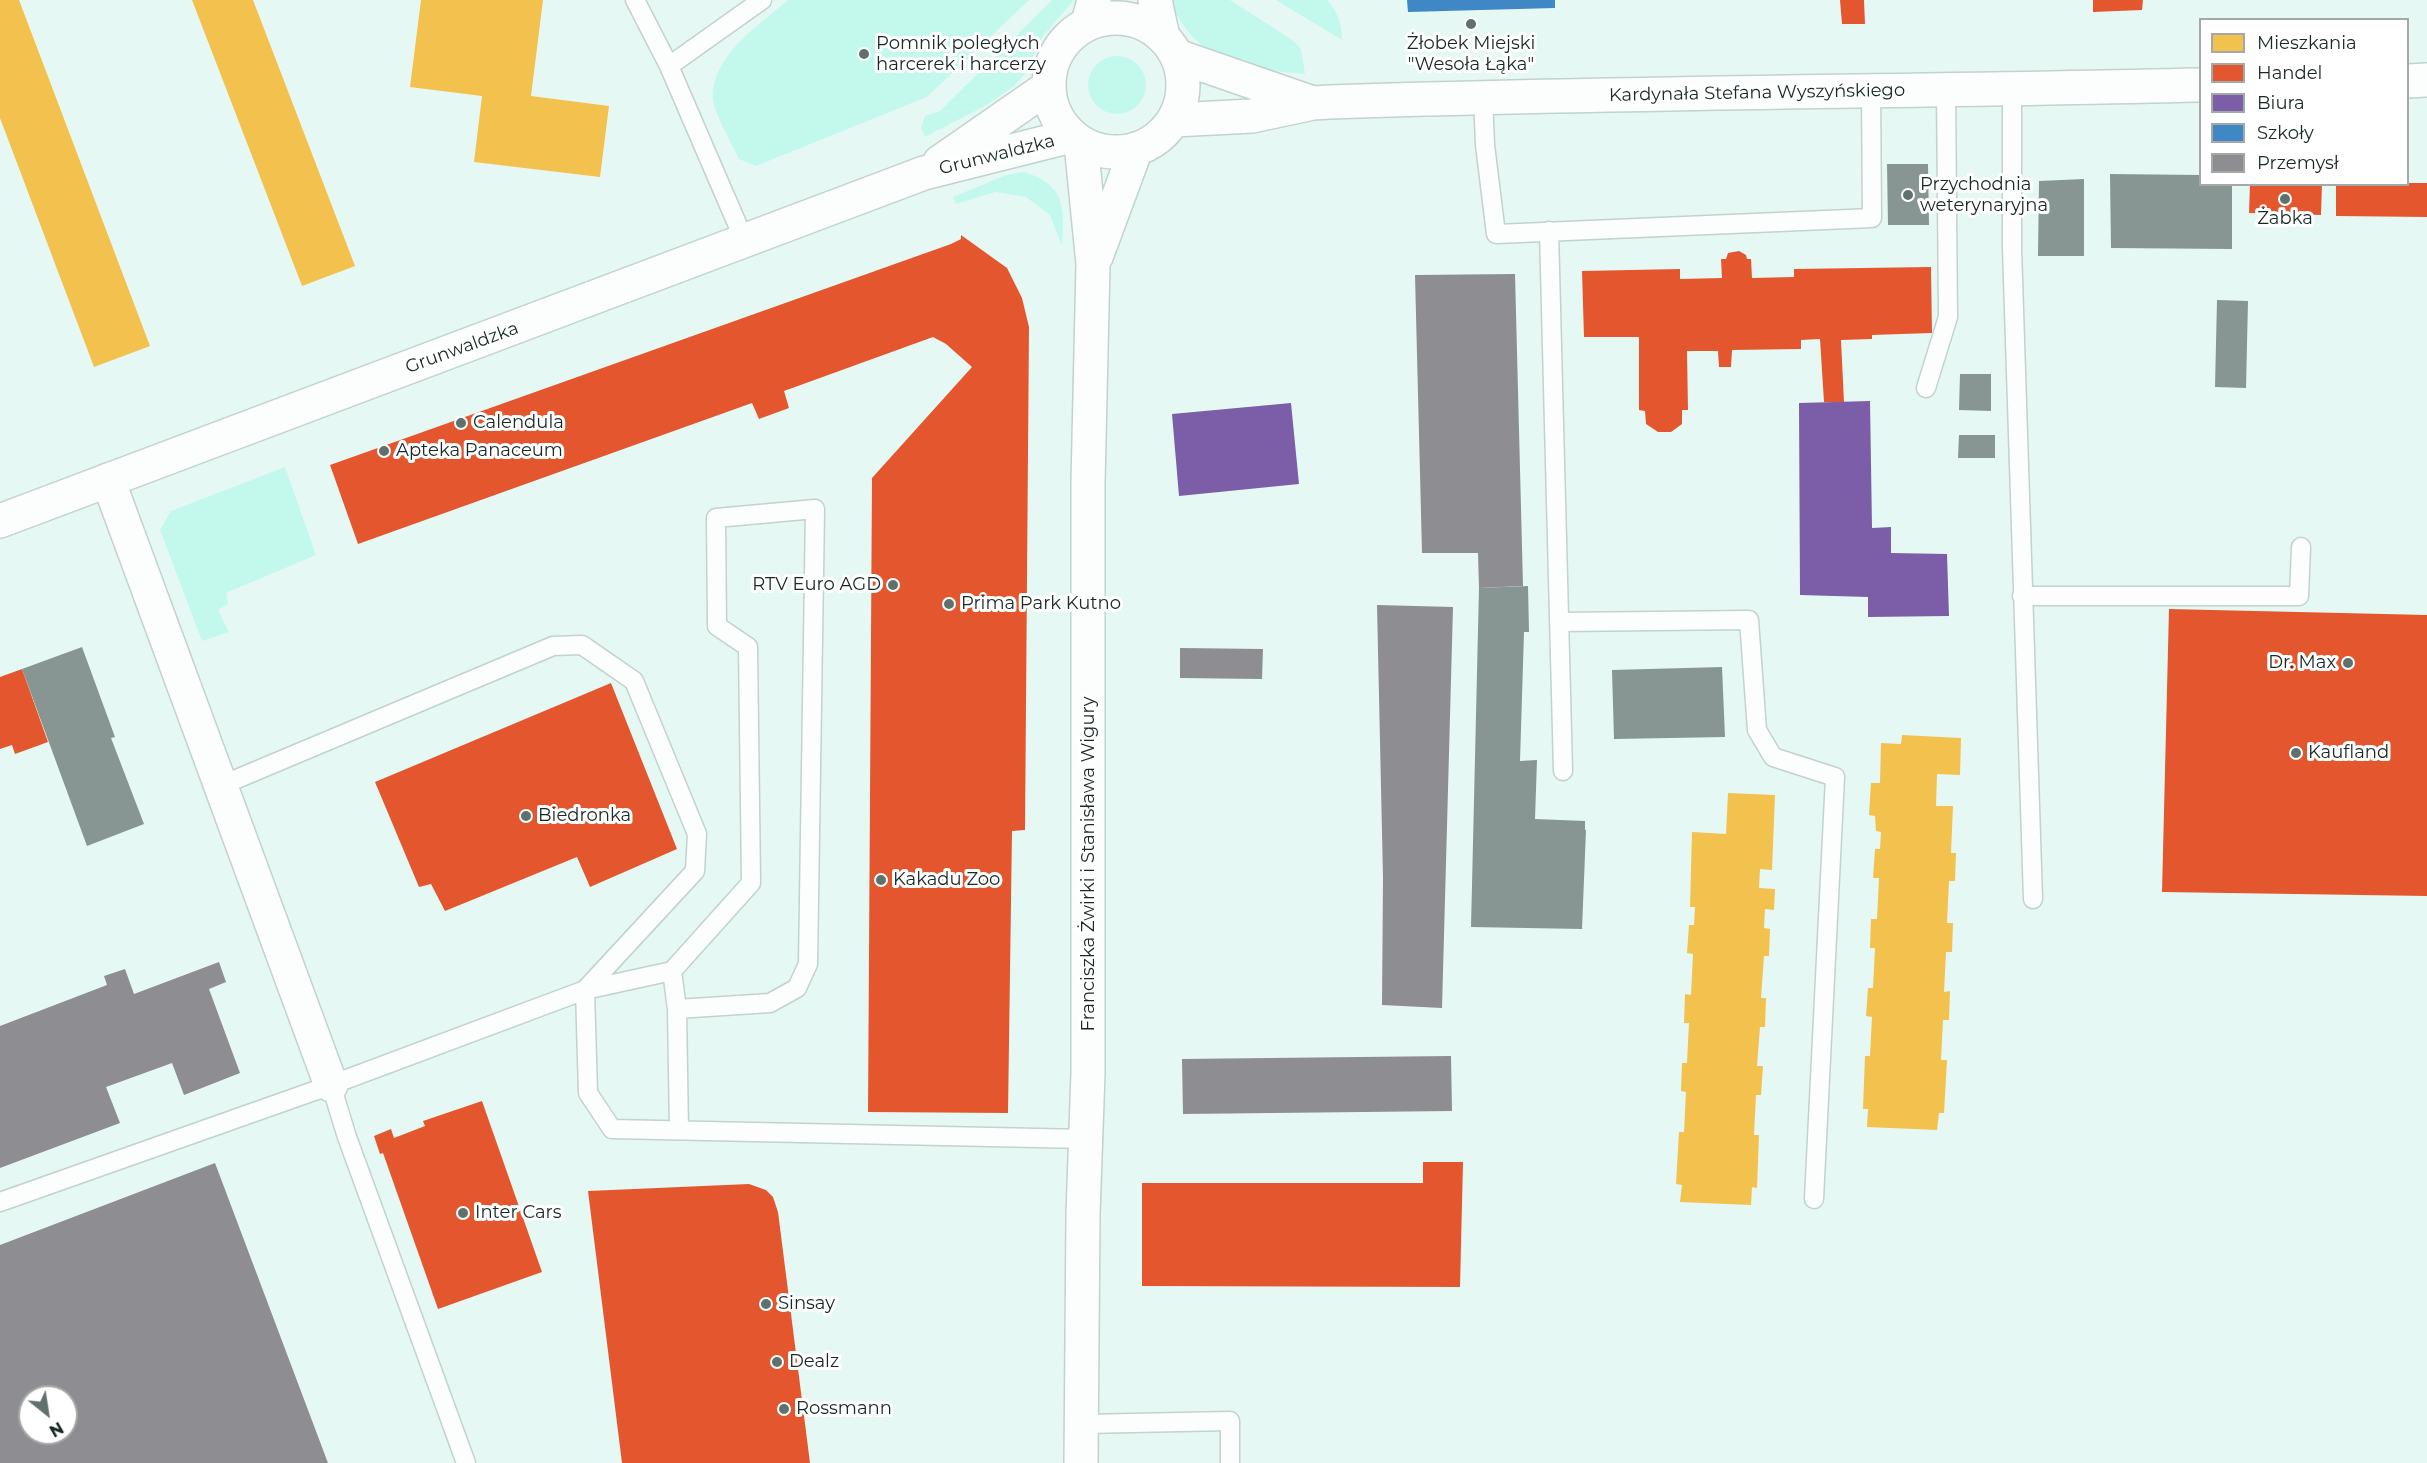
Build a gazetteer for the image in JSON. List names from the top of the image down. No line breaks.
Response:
{"streets":{"street":["Kardynała Stefana Wyszyńskiego","Grunwaldzka","Franciszka Żwirki i Stanisława Wigury"]},"crossings":[["Kardynała Stefana Wyszyńskiego","Grunwaldzka"],["Kardynała Stefana Wyszyńskiego","Franciszka Żwirki i Stanisława Wigury"],["Grunwaldzka","Franciszka Żwirki i Stanisława Wigury"]],"places":["Żłobek Miejski \"Wesoła Łąka\"","Pomnik poległych harcerek i harcerzy","Przychodnia weterynaryjna","Żabka","Calendula","Apteka Panaceum","RTV Euro AGD","Prima Park Kutno","Dr. Max","Kaufland","Biedronka","Kakadu Zoo","Inter Cars","Sinsay","Dealz","Rossmann"],"legend":["Mieszkania","Handel","Biura","Szkoły","Przemysł"],"north":"bottom right"}
